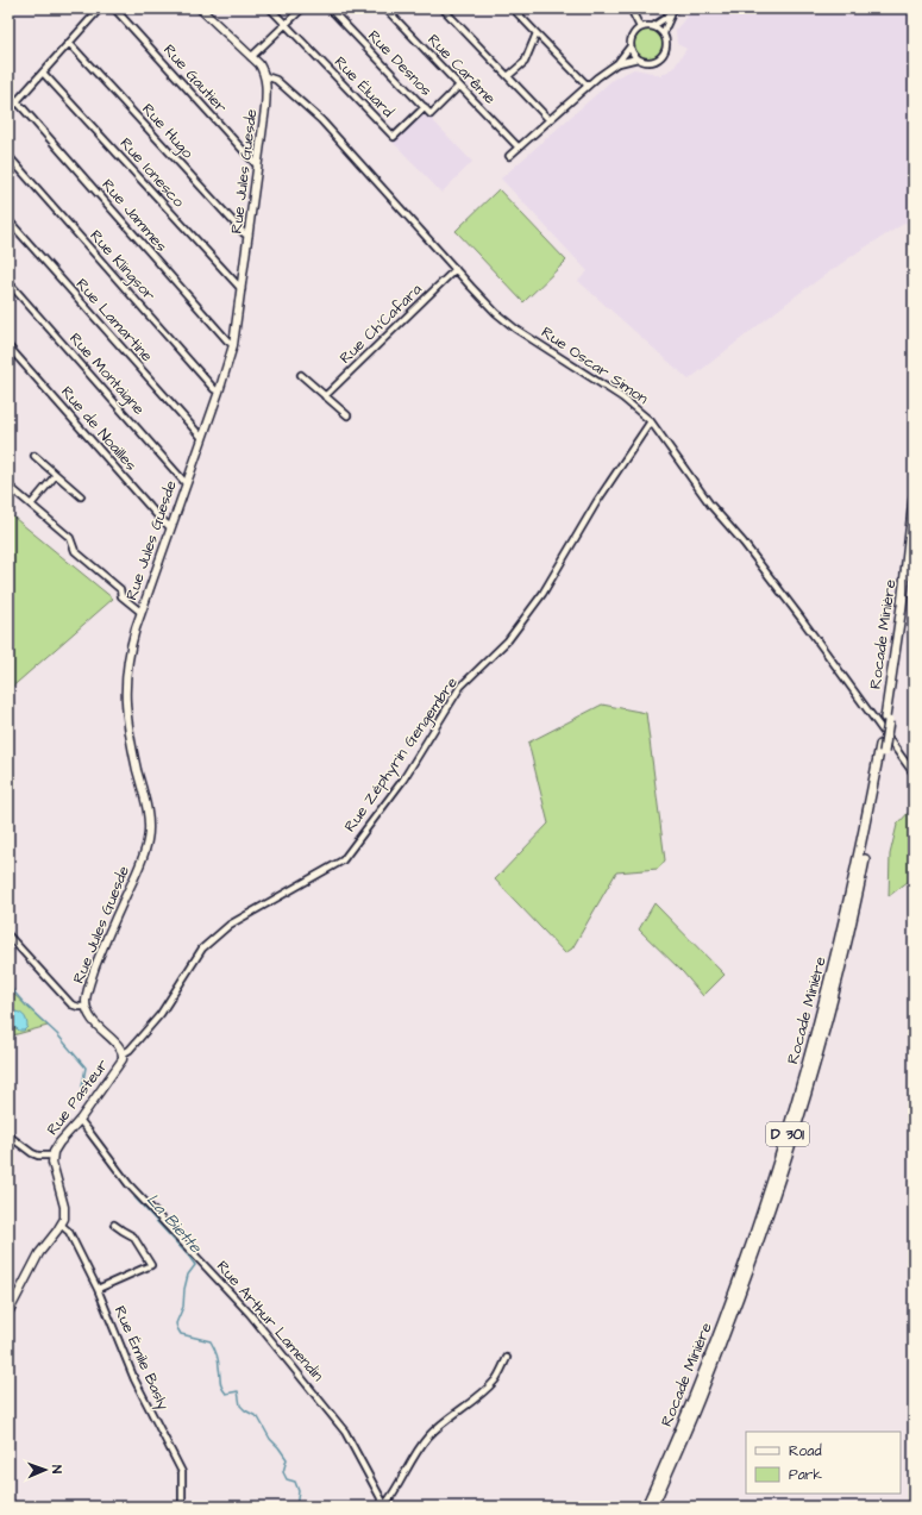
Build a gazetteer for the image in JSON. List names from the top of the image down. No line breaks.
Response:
{"streets":{"highway":["Rocade Minière","D 301"],"main road":["Rue Jules Guesde","Rue Pasteur"],"street":["Rue Desnos","Rue Carême","Rue Gautier","Rue Éluard","Rue Hugo","Rue Ionesco","Rue Jammes","Rue Klingsor","Rue Lamartine","Rue Ch'Cafara","Rue Oscar Simon","Rue Montaigne","Rue de Noailles","Rue Zéphyrin Gengembre","Rue Arthur Lamendin","Rue Émile Basly"]},"crossings":[["Rue Desnos","Rue Carême"],["Rue Desnos","Rue Éluard"],["Rue Gautier","Rue Jules Guesde"],["Rue Hugo","Rue Jules Guesde"],["Rue Jules Guesde","Rue Ionesco"],["Rue Jules Guesde","Rue Jammes"],["Rue Jules Guesde","Rue Klingsor"],["Rue Jules Guesde","Rue Lamartine"],["Rue Jules Guesde","Rue Oscar Simon"],["Rue Jules Guesde","Rue Montaigne"],["Rue Jules Guesde","Rue de Noailles"],["Rue Jules Guesde","Rue Pasteur"],["Rue Ch'Cafara","Rue Oscar Simon"],["Rue Oscar Simon","Rue Zéphyrin Gengembre"],["Rue Zéphyrin Gengembre","Rue Pasteur"],["Rue Pasteur","Rue Arthur Lamendin"]],"water":["La Biette"],"legend":["Road","Park"],"north":"right"}
